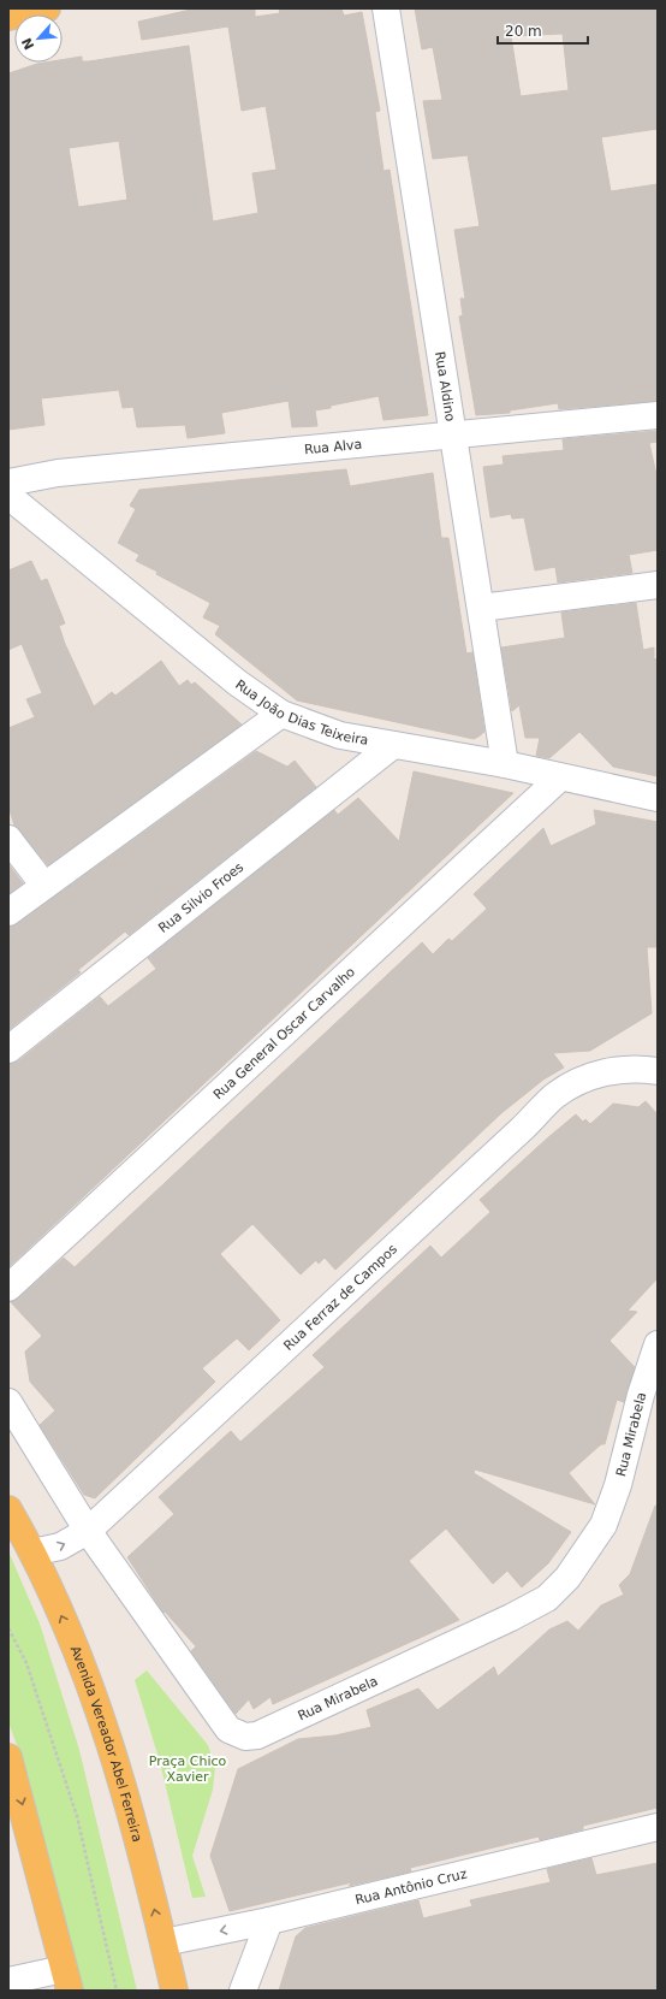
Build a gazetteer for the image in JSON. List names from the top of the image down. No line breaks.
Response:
{"streets":{"main road":["Avenida Vereador Abel Ferreira"],"street":["Rua Aldino","Rua Alva","Rua João Dias Teixeira","Rua Silvio Froes","Rua General Oscar Carvalho","Rua Ferraz de Campos","Rua Mirabela","Rua Antônio Cruz"]},"crossings":[["Rua Aldino","Rua Alva"],["Rua Aldino","Rua João Dias Teixeira"],["Rua João Dias Teixeira","Rua Silvio Froes"],["Rua João Dias Teixeira","Rua General Oscar Carvalho"],["Rua Ferraz de Campos","Rua Mirabela"],["Rua Ferraz de Campos","Avenida Vereador Abel Ferreira"],["Avenida Vereador Abel Ferreira","Rua Antônio Cruz"]],"parks":["Praça Chico Xavier"],"scale_bar":"20 m","north":"bottom left"}
